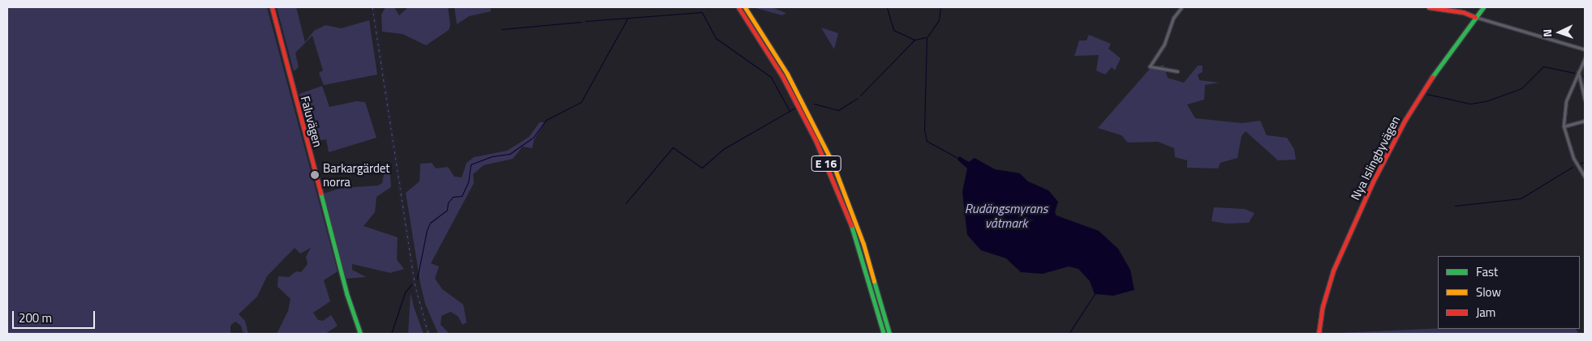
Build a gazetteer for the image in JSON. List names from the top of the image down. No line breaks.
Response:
{"streets":{"main road":["Faluvägen","Nya Islingbyvägen","E 16"]},"water":["Rudängsmyrans våtmark"],"places":["Barkargärdet norra"],"legend":["Fast","Slow","Jam"],"scale_bar":"200 m","north":"left"}
